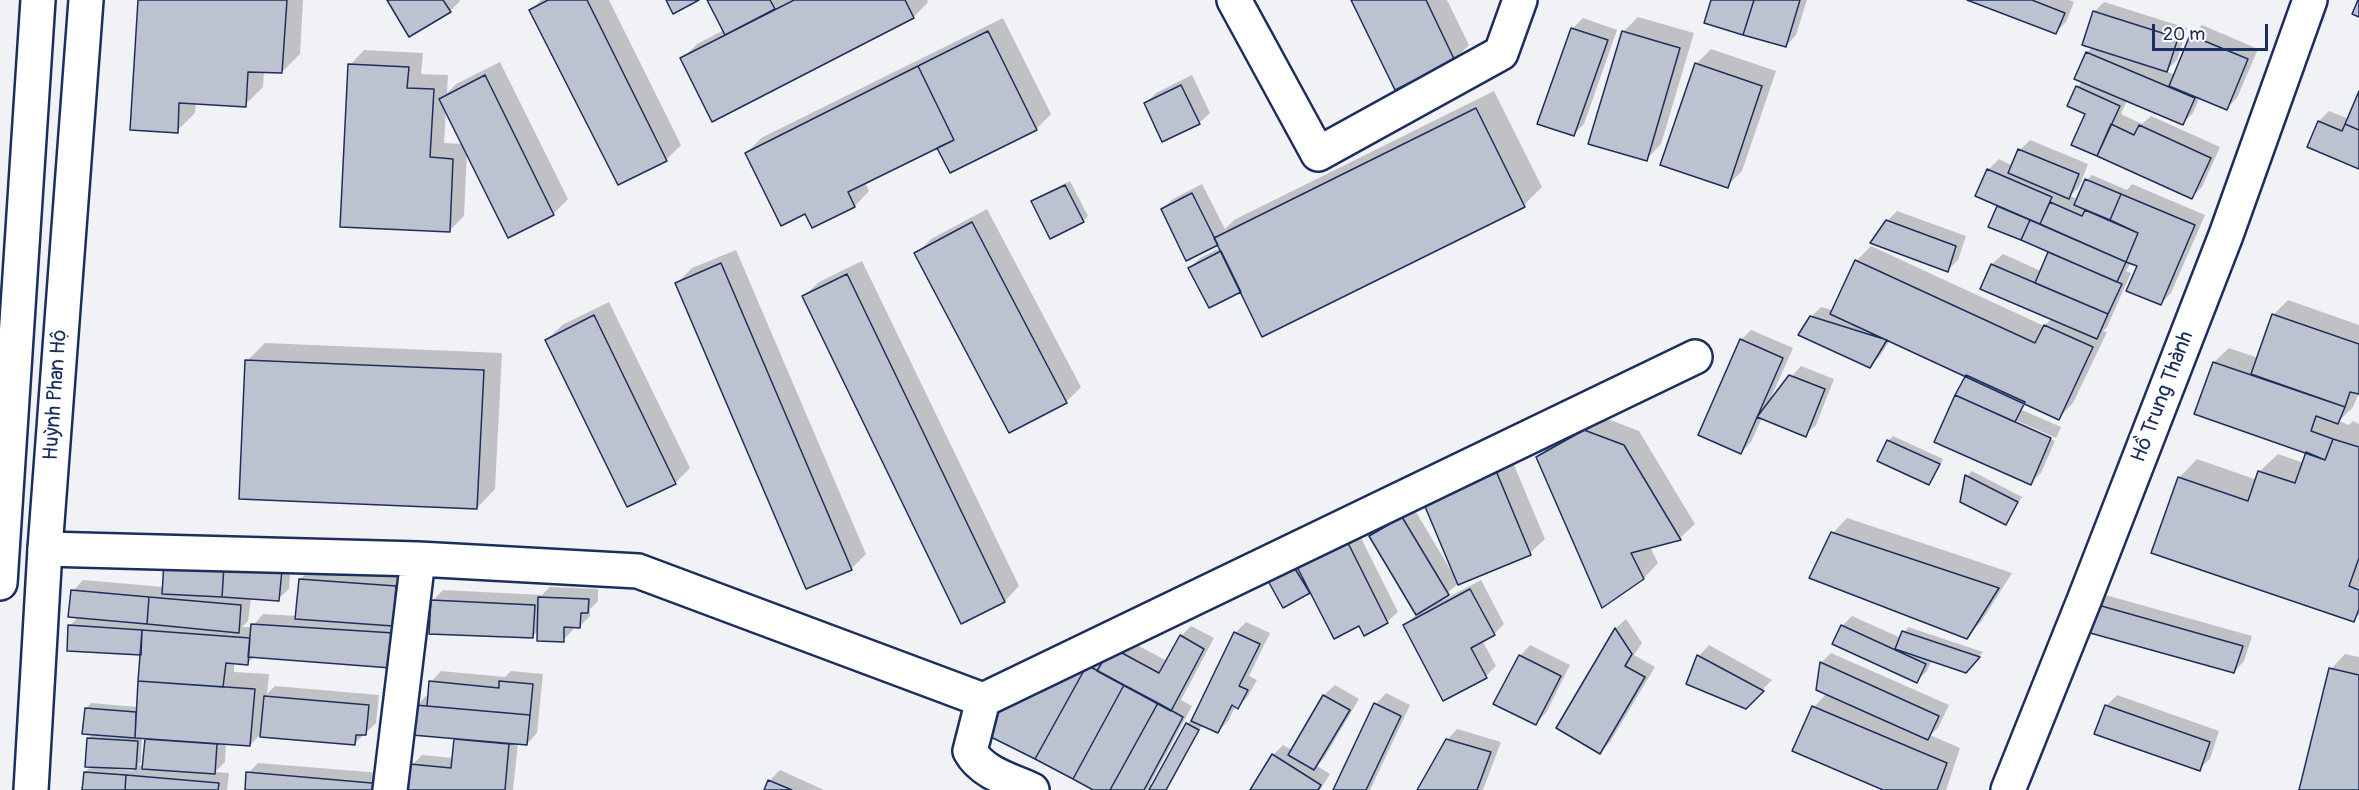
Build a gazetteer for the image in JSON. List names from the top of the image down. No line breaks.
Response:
{"streets":{"street":["Huỳnh Phan Hộ","Hồ Trung Thành"]},"scale_bar":"20 m"}
